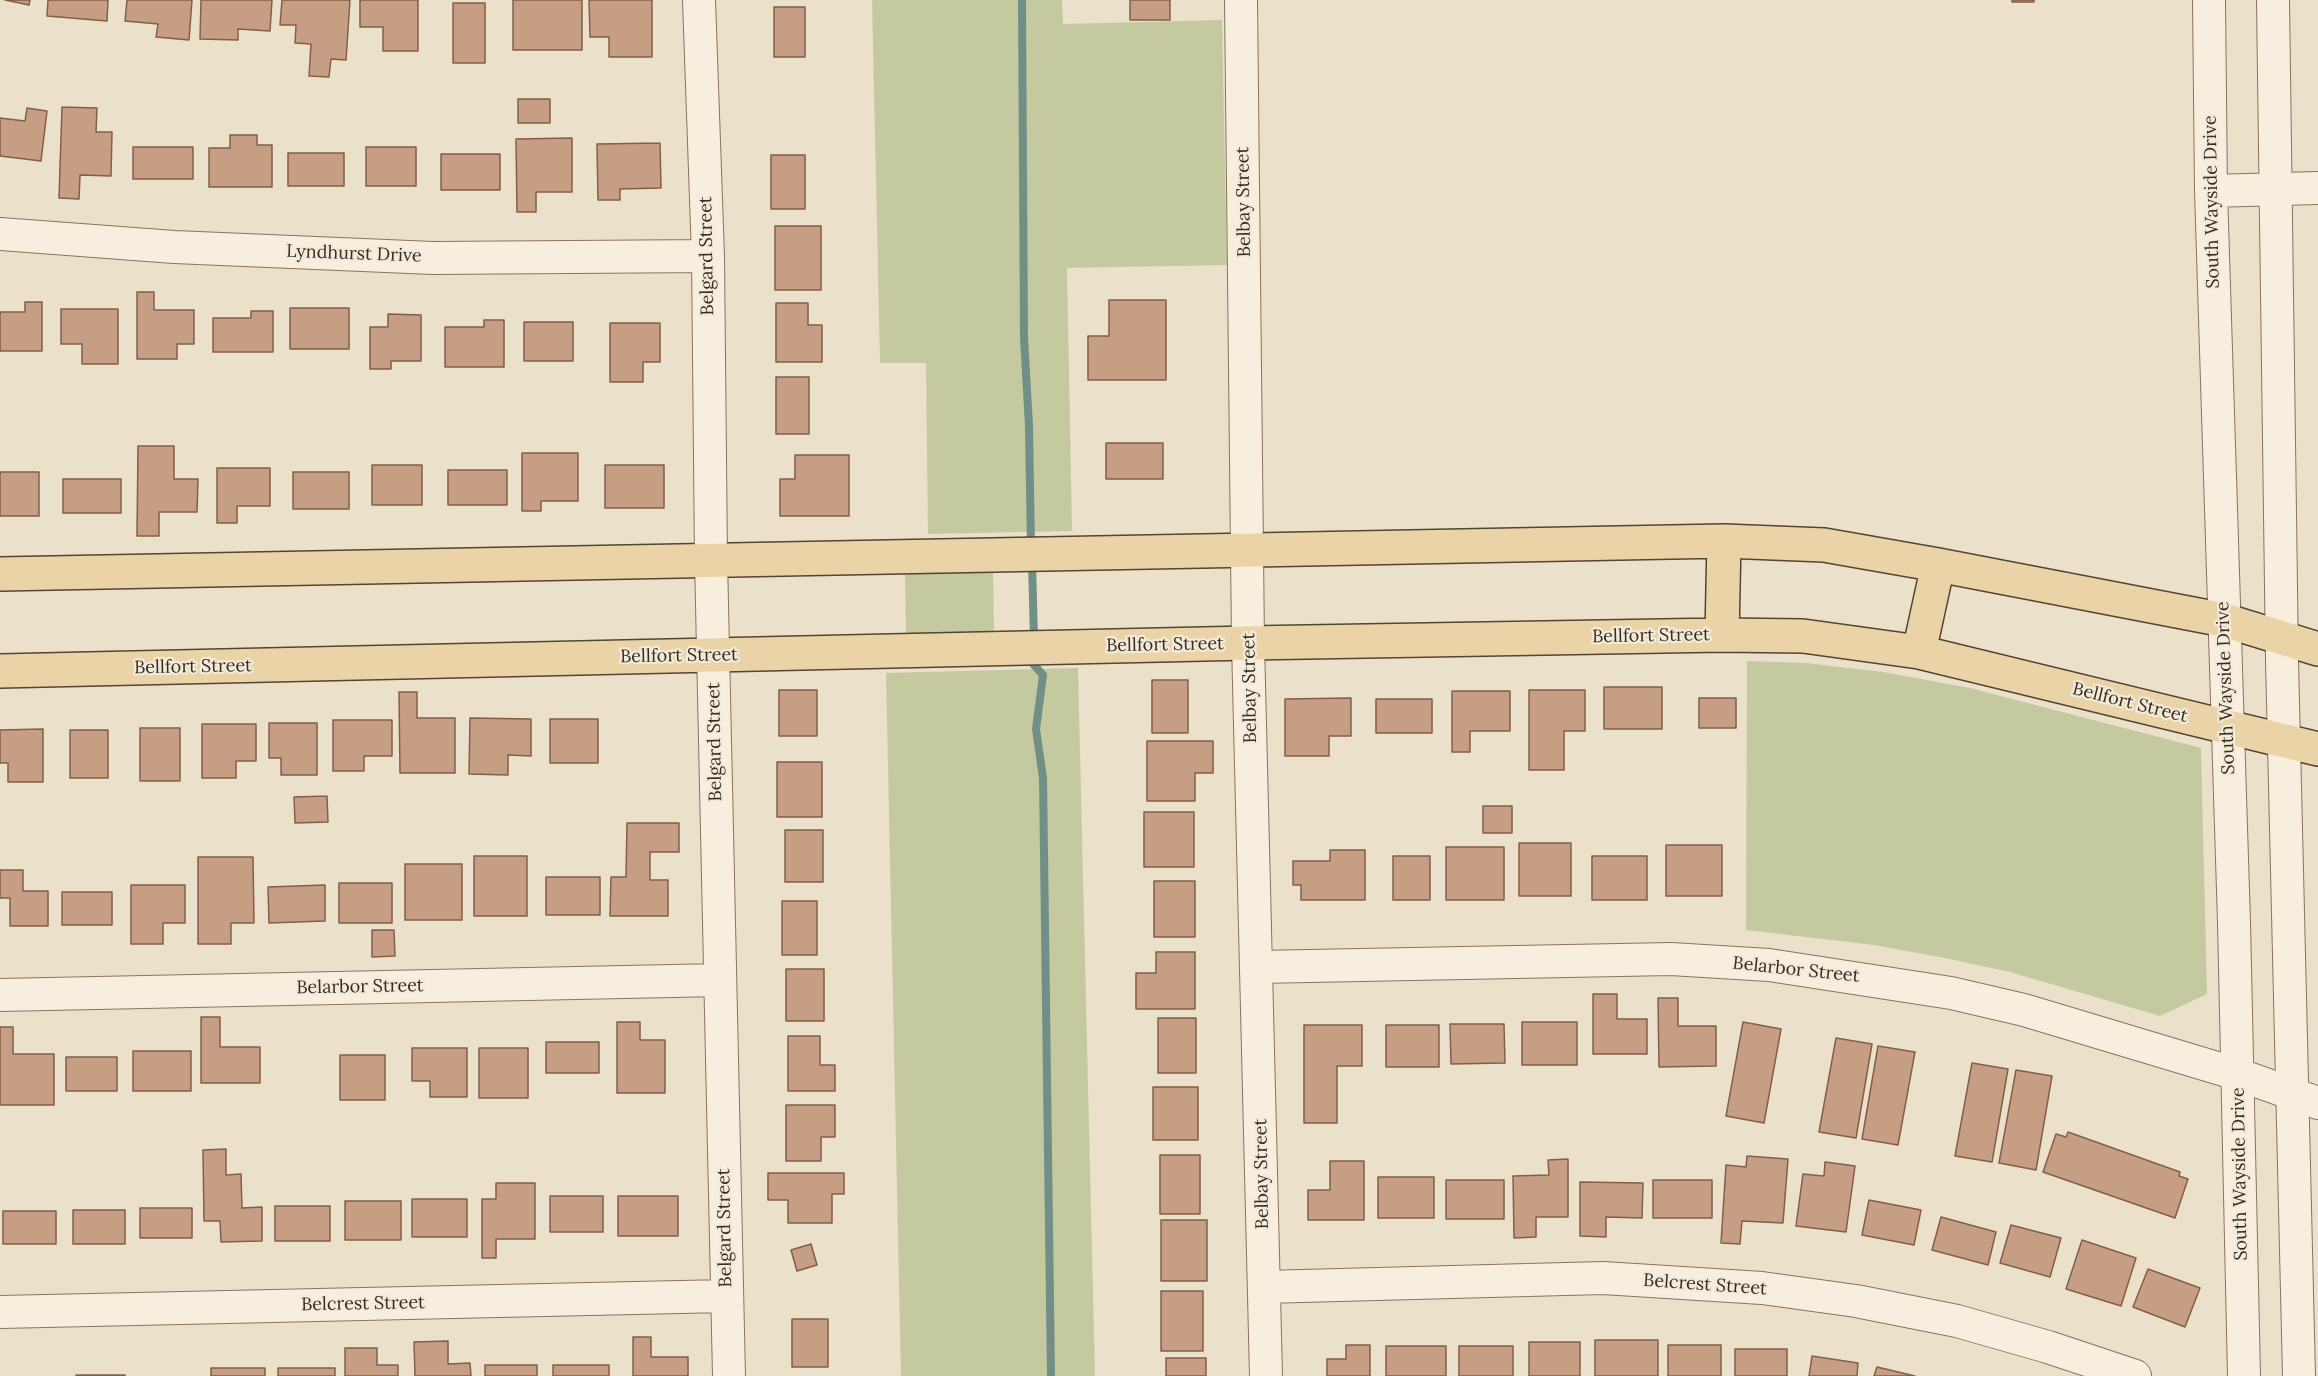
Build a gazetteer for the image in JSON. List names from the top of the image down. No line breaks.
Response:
{"streets":{"main road":["Bellfort Street"],"street":["Belbay Street","South Wayside Drive","Lyndhurst Drive","Belgard Street","Belarbor Street","Belcrest Street"]},"crossings":[["Belbay Street","Bellfort Street"],["Belbay Street","Belarbor Street"],["Belbay Street","Belcrest Street"],["South Wayside Drive","Bellfort Street"],["South Wayside Drive","Belarbor Street"],["Lyndhurst Drive","Belgard Street"],["Belgard Street","Bellfort Street"],["Belgard Street","Belarbor Street"],["Belgard Street","Belcrest Street"]]}
